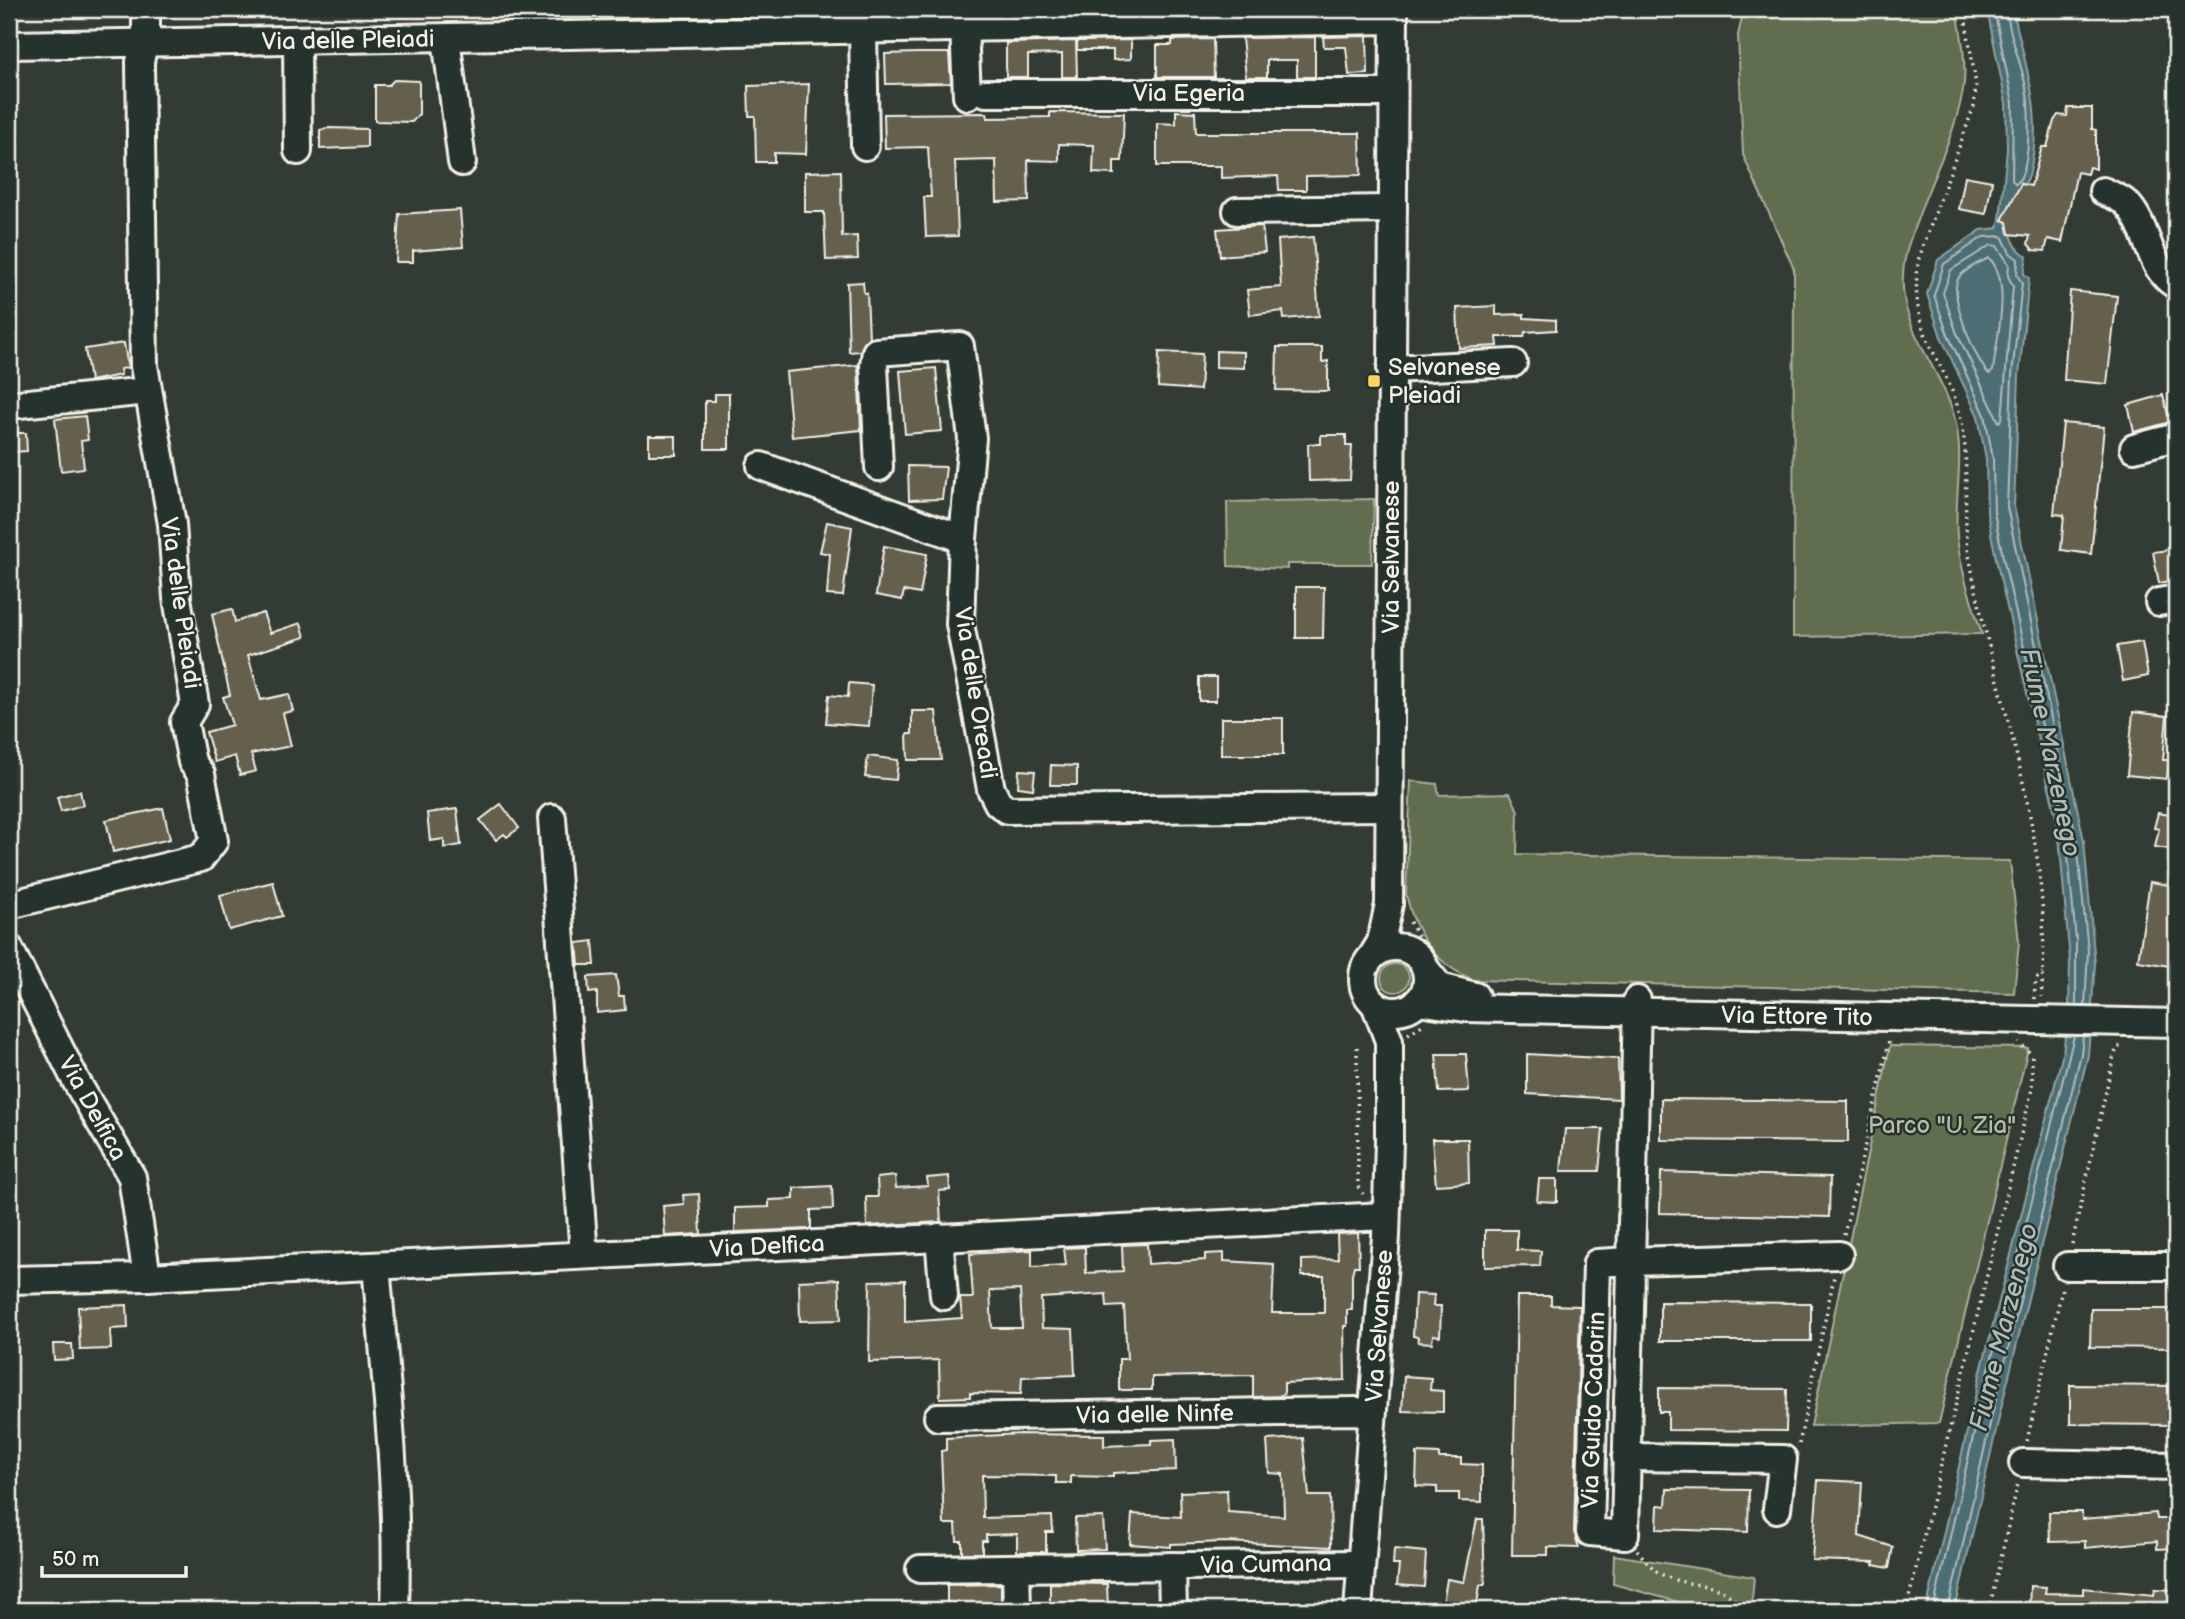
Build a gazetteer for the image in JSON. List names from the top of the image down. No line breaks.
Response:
{"streets":{"street":["Via delle Pleiadi","Via Egeria","Via Selvanese","Via delle Oreadi","Via Ettore Tito","Via Delfica","Via Guido Cadorin","Via delle Ninfe","Via Cumana"]},"crossings":[["Via delle Pleiadi","Via Egeria"],["Via delle Pleiadi","Via Selvanese"],["Via Egeria","Via Selvanese"],["Via Selvanese","Via delle Oreadi"],["Via Selvanese","Via Ettore Tito"],["Via Selvanese","Via Delfica"],["Via Selvanese","Via delle Ninfe"],["Via Selvanese","Via Cumana"],["Via Ettore Tito","Via Guido Cadorin"]],"water":["Fiume Marzenego"],"parks":["Parco \"U. Zia\""],"places":{"transit":["Selvanese Pleiadi"]},"scale_bar":"50 m"}
